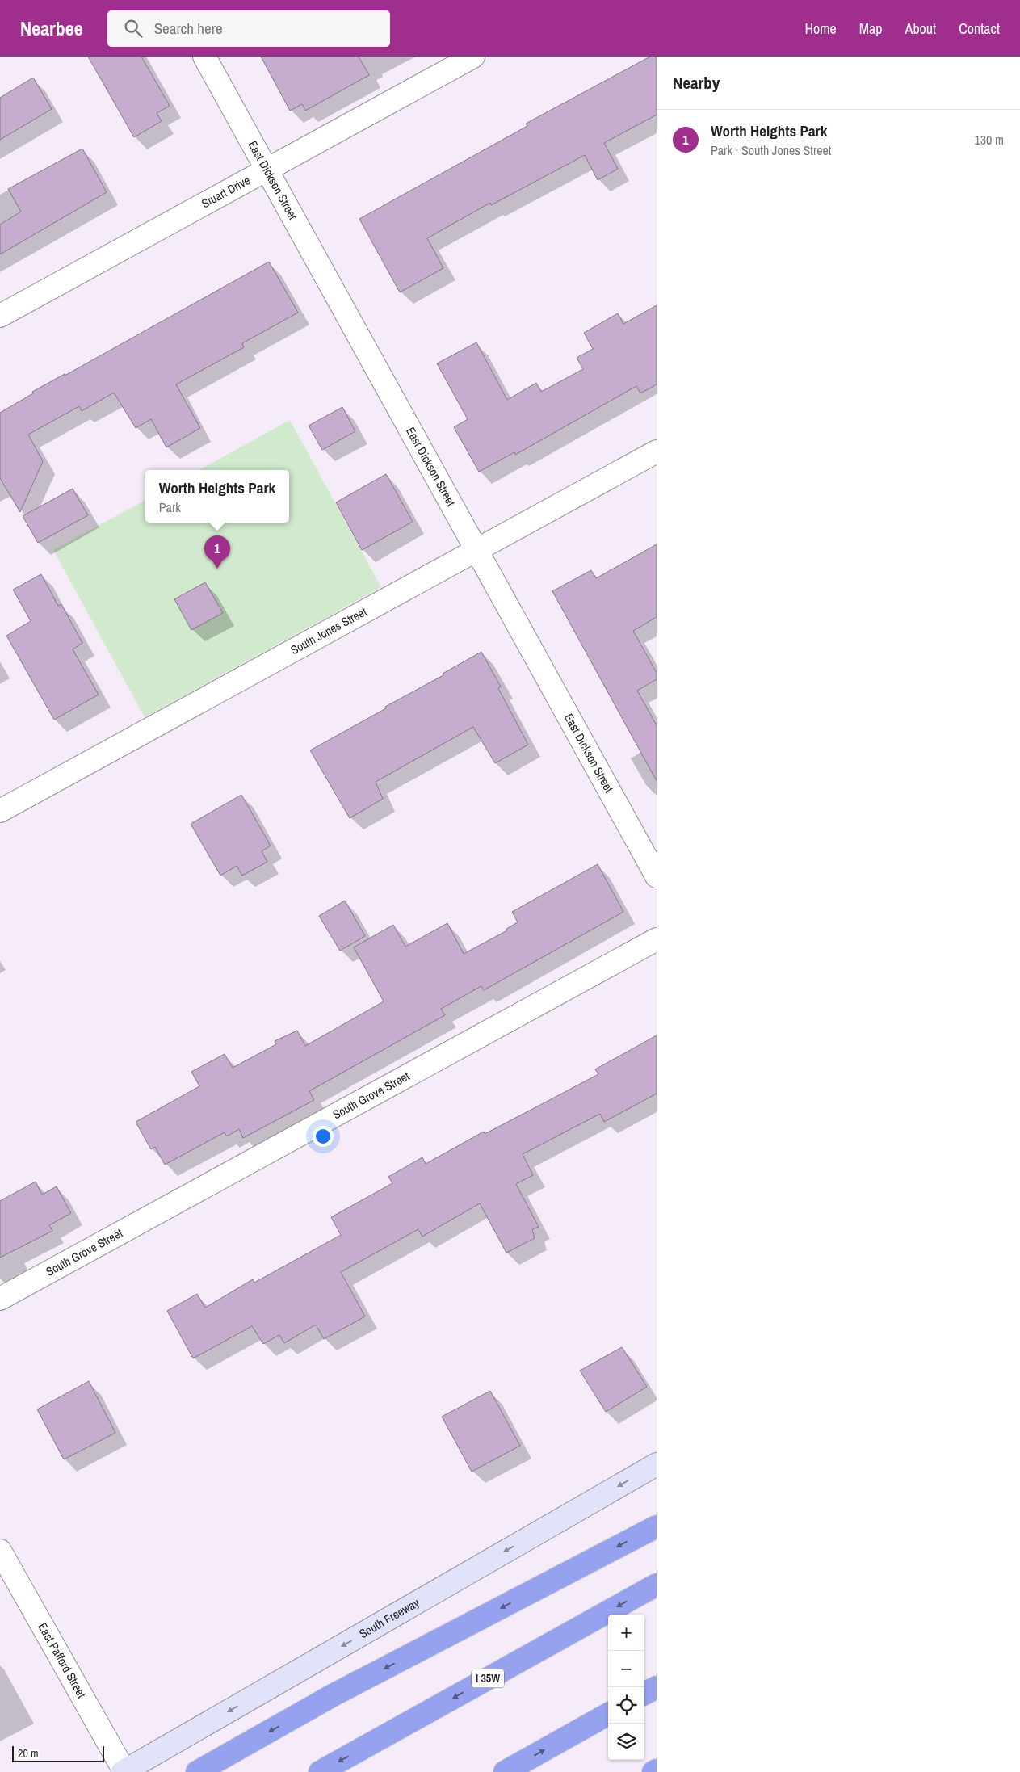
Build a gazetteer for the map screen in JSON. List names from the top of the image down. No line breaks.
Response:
{"streets":{"highway":["I 35W"],"main road":["South Freeway"],"street":["East Dickson Street","Stuart Drive","South Jones Street","South Grove Street","East Pafford Street"]},"crossings":[["East Dickson Street","Stuart Drive"],["East Dickson Street","South Jones Street"],["South Freeway","East Pafford Street"]],"one_way":["South Freeway"],"scale_bar":"20 m","page":{"header":"Nearbee","search":"Search here","nav":["Home","Map","About","Contact"],"heading":"Nearby","list":[{"mark":"1","name":"Worth Heights Park","note":"Park · South Jones Street","value":"130 m"}],"popup":["Worth Heights Park","Park"],"pins":"1","map_buttons":["+","−"],"scale":"20 m"}}
